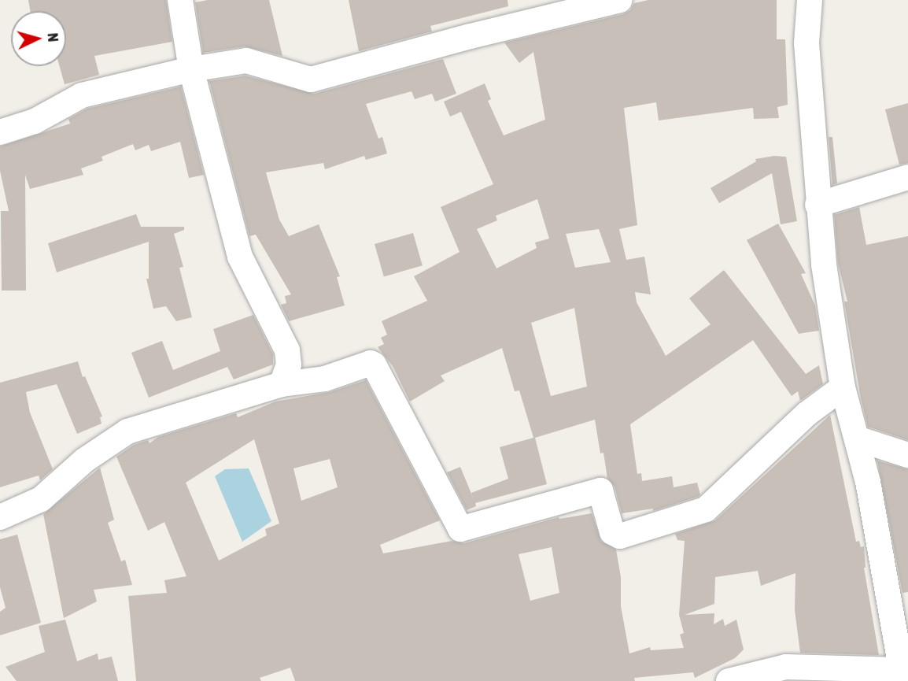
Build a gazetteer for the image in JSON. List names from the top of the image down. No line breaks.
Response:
{"north":"right"}
